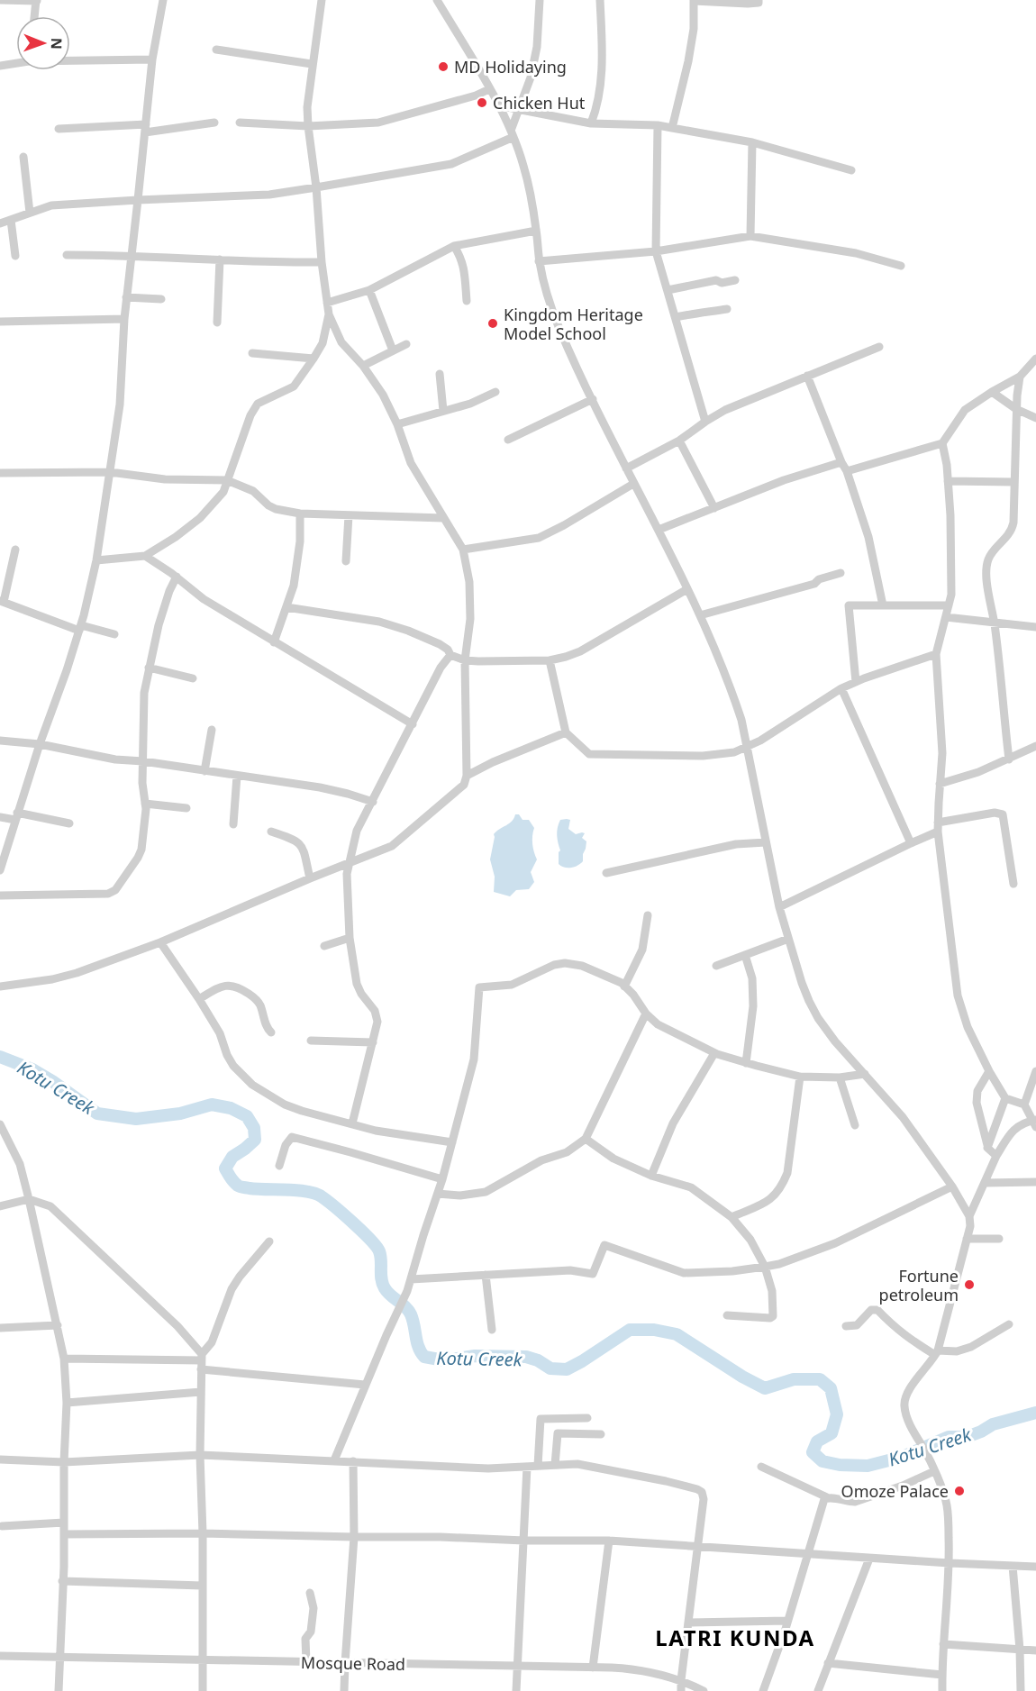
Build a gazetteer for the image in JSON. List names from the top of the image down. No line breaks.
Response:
{"streets":{"street":["Mosque Road"]},"districts":["LATRI KUNDA"],"water":["Kotu Creek"],"places":["MD Holidaying","Chicken Hut","Kingdom Heritage Model School","Fortune petroleum","Omoze Palace"],"north":"right"}
